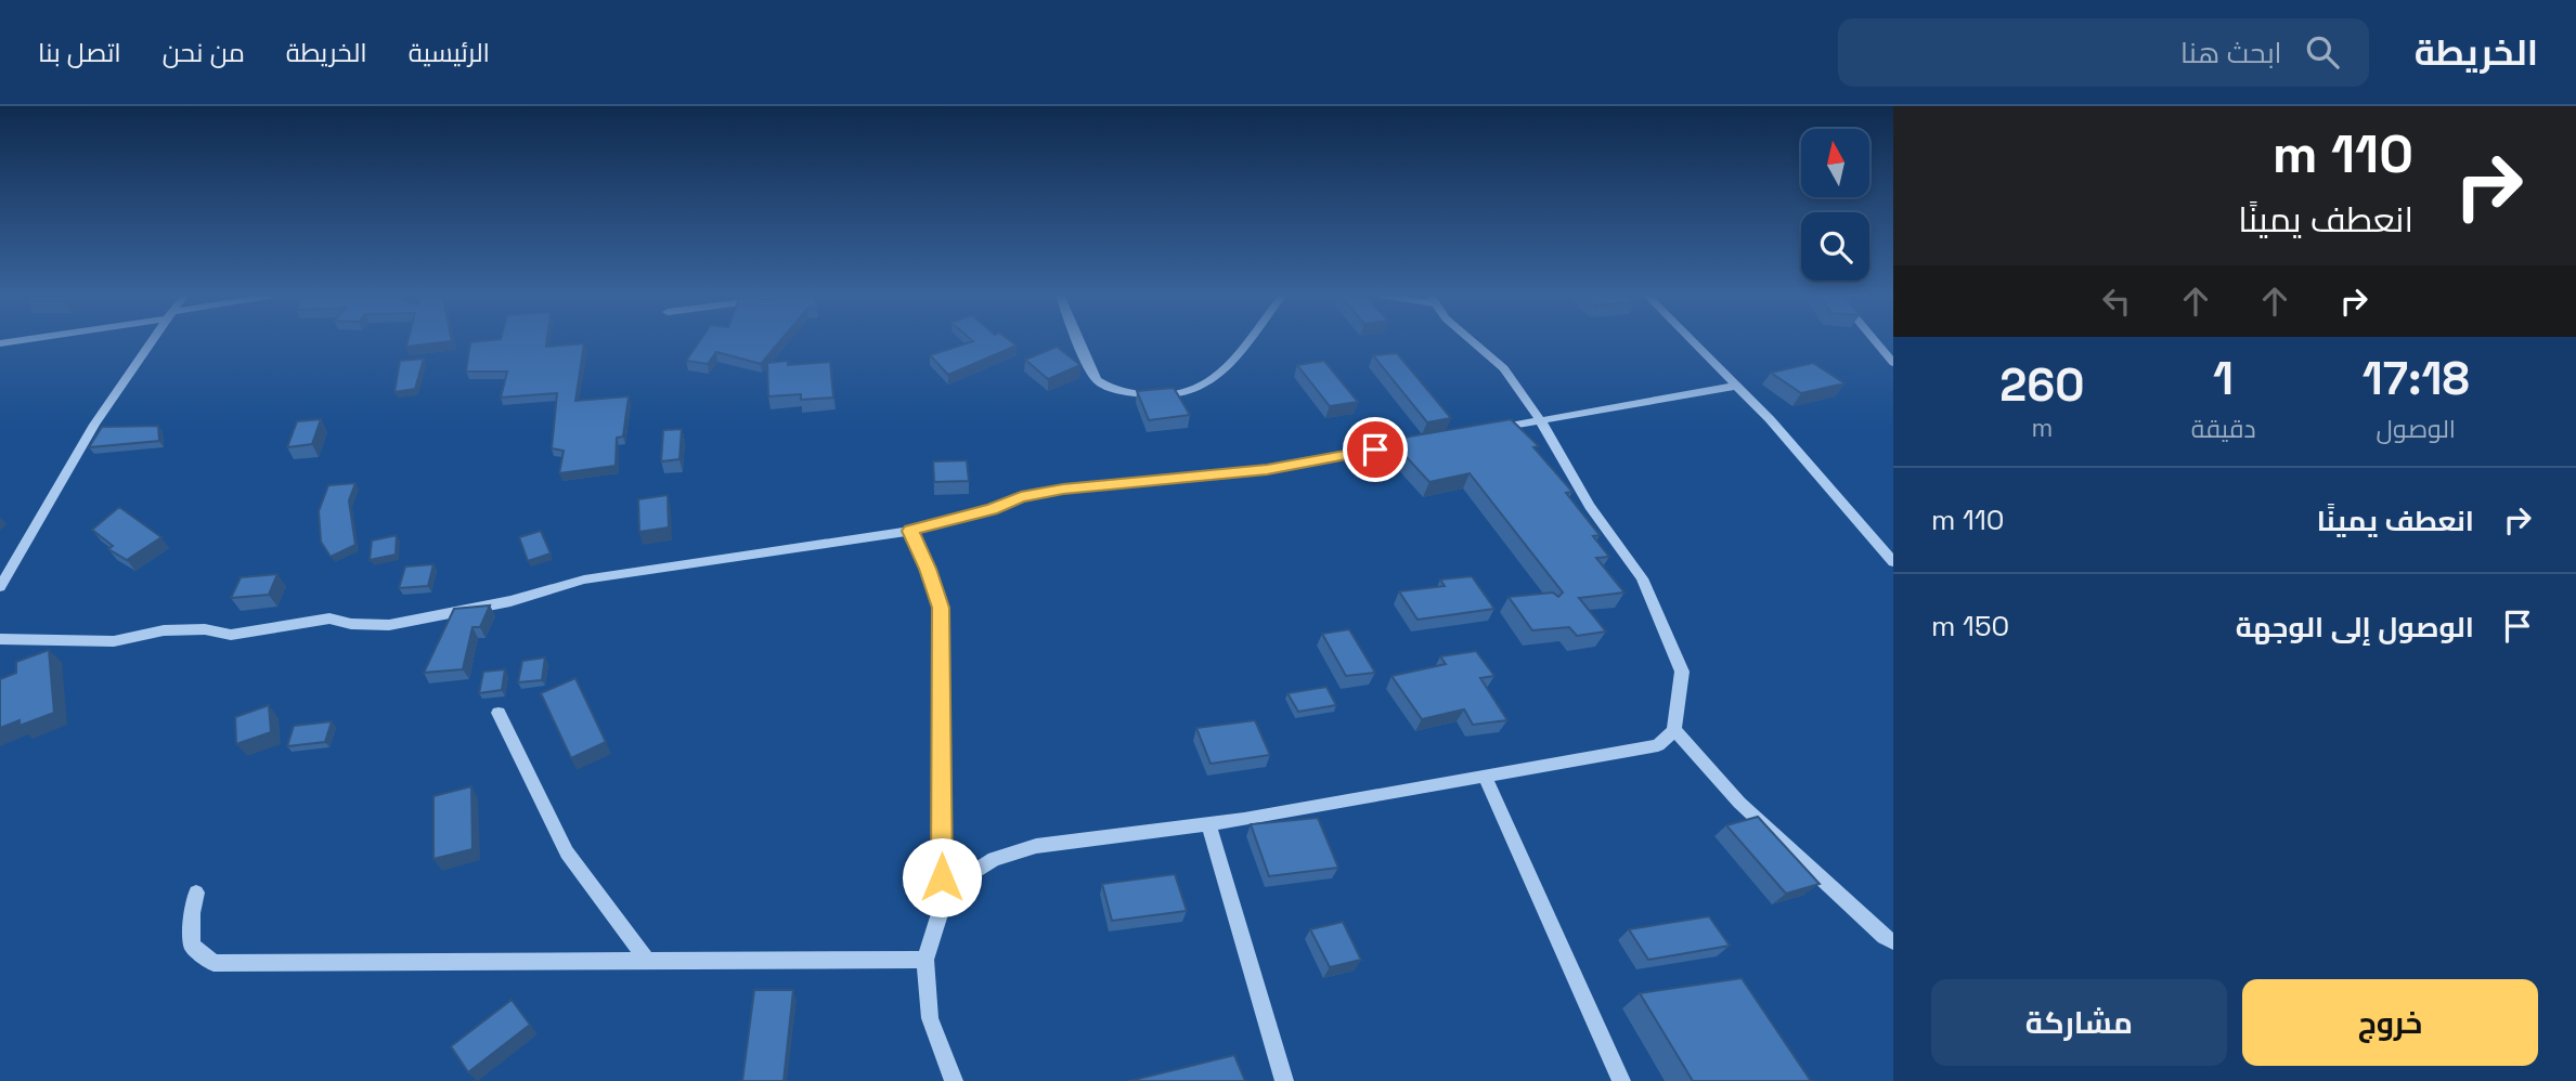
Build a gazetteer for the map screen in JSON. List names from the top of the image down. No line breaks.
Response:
{"north":"top","page":{"header":"الخريطة","search":"ابحث هنا","nav":["الرئيسية","الخريطة","من نحن","اتصل بنا"],"turn":["110 m","انعطف يمينًا"],"eta":["17:18","الوصول","1","دقيقة","260","m"],"list":[{"name":"انعطف يمينًا","value":"110 m"},{"name":"الوصول إلى الوجهة","value":"150 m"}],"buttons":["خروج","مشاركة"]}}
